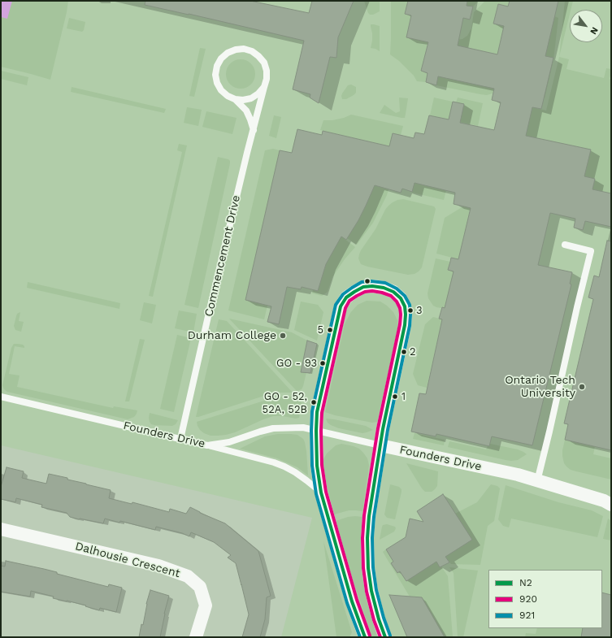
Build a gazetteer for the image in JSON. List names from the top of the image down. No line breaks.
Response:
{"streets":{"street":["Founders Drive","Dalhousie Crescent"],"lane":["Commencement Drive"]},"crossings":[["Commencement Drive","Founders Drive"]],"places":["3","5","Durham College","2","GO - 93","Ontario Tech University","1","GO - 52, 52A, 52B"],"lines":["transit line 921","transit line N2","transit line 920"],"legend":["N2","920","921"],"north":"bottom right"}
